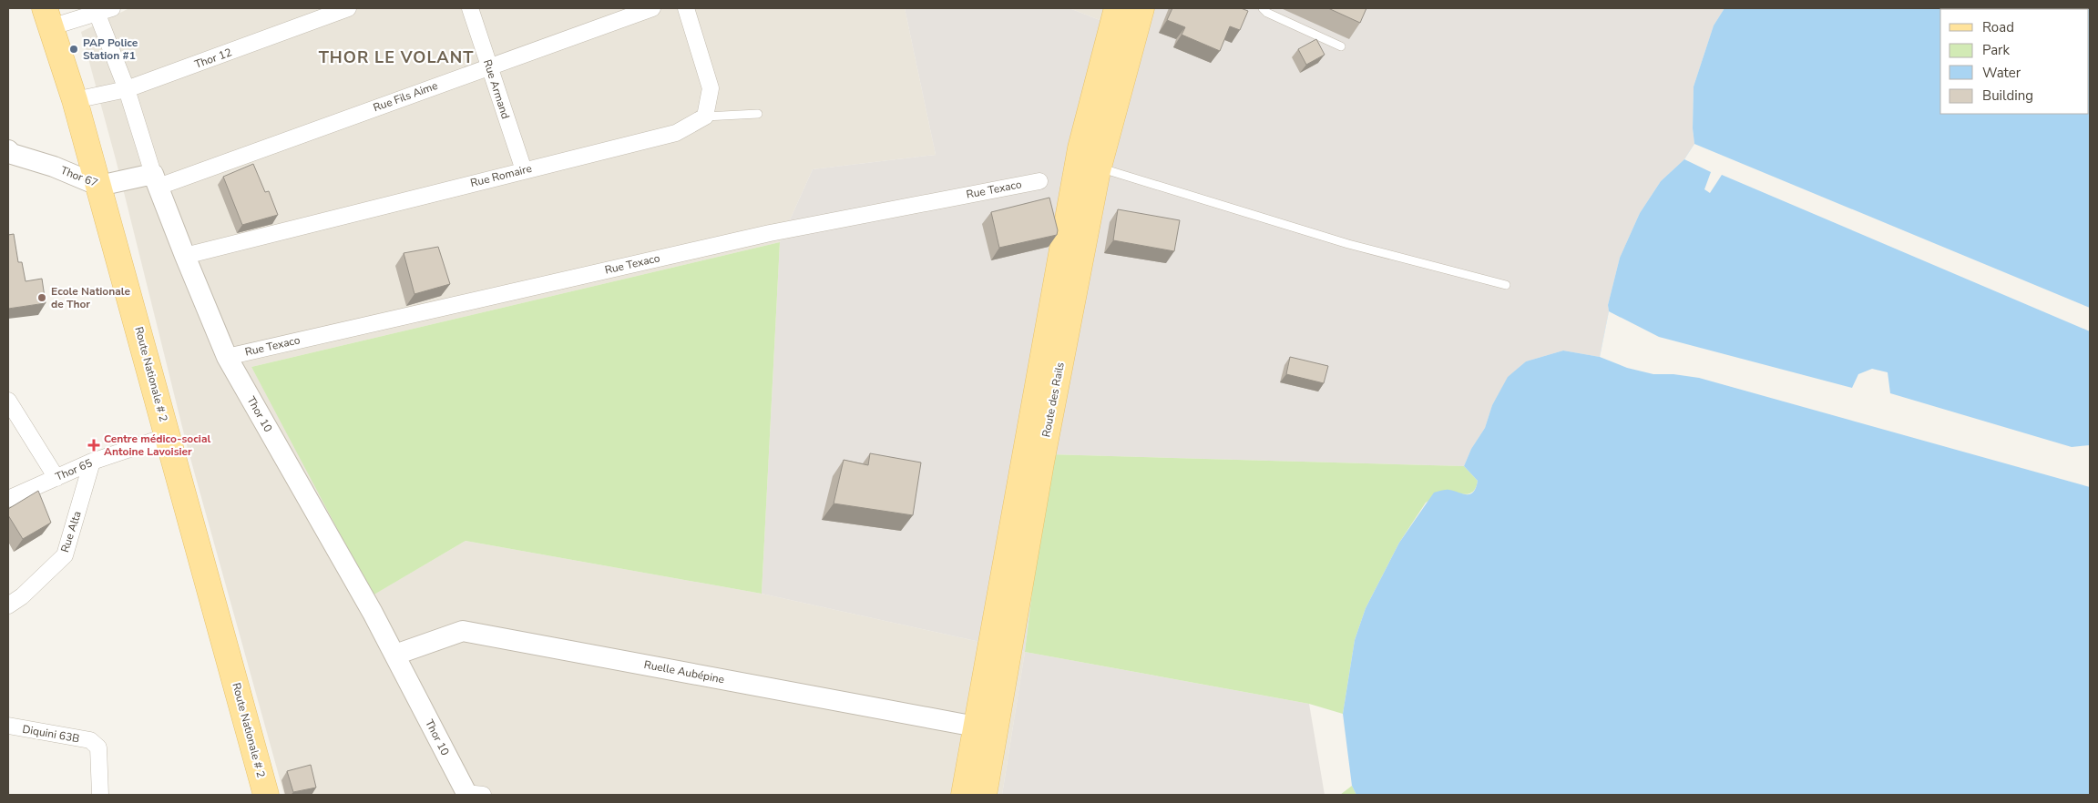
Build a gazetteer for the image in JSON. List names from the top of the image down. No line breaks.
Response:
{"streets":{"main road":["Route Nationale # 2","Route des Rails"],"street":["Thor 12","Rue Armand","Rue Fils Aime","Rue Romaire","Thor 67","Rue Texaco","Thor 10","Thor 65","Rue Alta","Ruelle Aubépine","Diquini 63B"]},"crossings":[["Thor 12","Route Nationale # 2"],["Thor 12","Thor 10"],["Rue Armand","Rue Fils Aime"],["Rue Armand","Rue Romaire"],["Rue Fils Aime","Thor 67"],["Rue Fils Aime","Thor 10"],["Rue Romaire","Thor 10"],["Thor 67","Route Nationale # 2"],["Thor 67","Thor 10"],["Rue Texaco","Thor 10"],["Route Nationale # 2","Thor 65"],["Route des Rails","Ruelle Aubépine"],["Thor 10","Ruelle Aubépine"],["Thor 65","Rue Alta"]],"districts":["THOR LE VOLANT"],"places":{"other":["PAP Police Station #1","Ecole Nationale de Thor"],"health":["Centre médico-social Antoine Lavoisier"]},"legend":["Road","Park","Water","Building"]}
